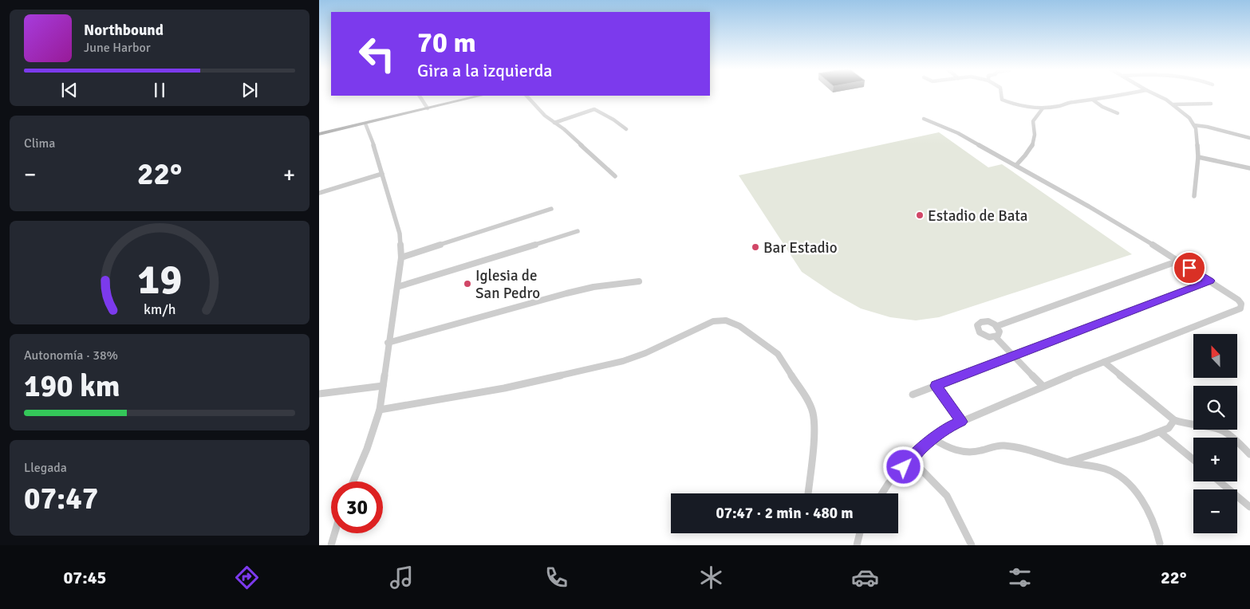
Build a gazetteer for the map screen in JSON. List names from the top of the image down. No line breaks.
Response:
{"places":["Estadio de Bata","Bar Estadio","Iglesia de San Pedro"],"north":"top","page":{"turn":["70 m","Gira a la izquierda"],"song":["Northbound","June Harbor"],"tile":["Clima",["Autonomía · 38%","190 km"],["Llegada","07:47"]],"heat":["−","22°","+"],"map_buttons":["+","−"],"limit":"30","trip":"07:47 · 2 min · 480 m","tabs":["07:45","22°"],"gauge":["19","km/h"]}}
